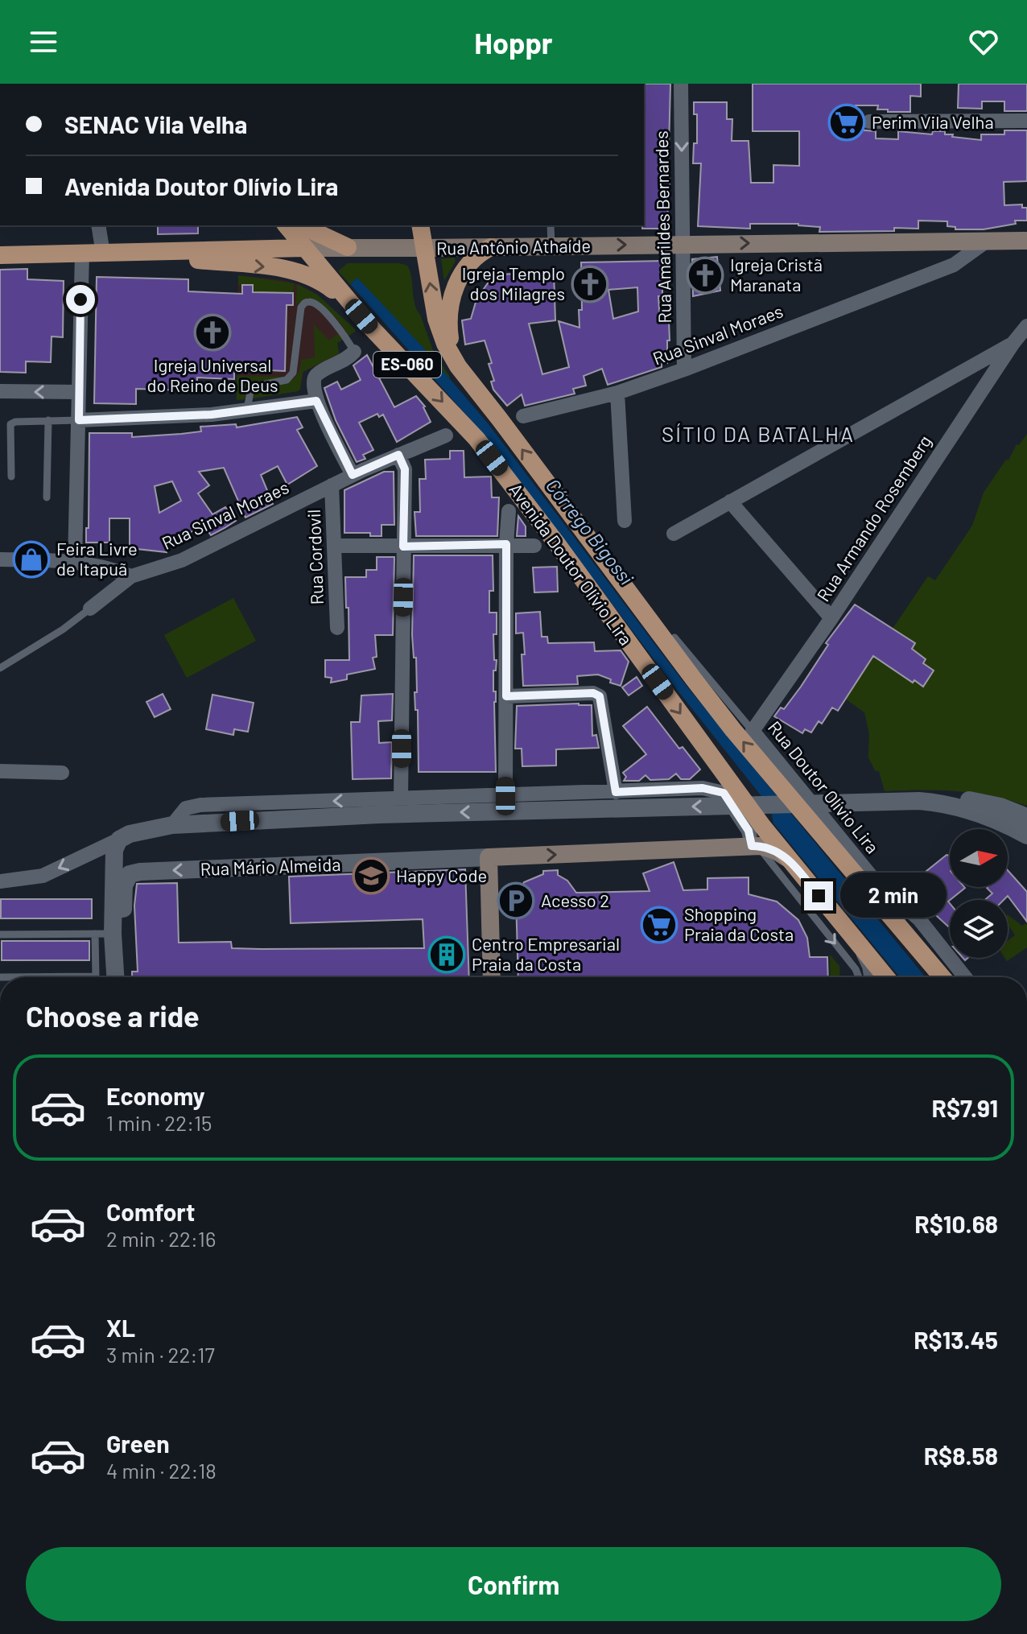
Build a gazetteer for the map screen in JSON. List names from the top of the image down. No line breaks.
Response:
{"streets":{"main road":["Rua Antônio Athaíde","ES-060","Avenida Doutor Olívio Lira","Rua Mário Almeida"],"street":["Rua Amarildes Bernardes","Rua Sinval Moraes","Rua Armando Rosemberg","Rua Cordovil","Rua Doutor Olívio Lira"]},"crossings":[["Rua Amarildes Bernardes","Rua Antônio Athaíde"],["Rua Amarildes Bernardes","Rua Sinval Moraes"],["Rua Antônio Athaíde","Rua Sinval Moraes"],["Rua Antônio Athaíde","ES-060"],["Rua Antônio Athaíde","Avenida Doutor Olívio Lira"],["Rua Sinval Moraes","Rua Cordovil"],["ES-060","Avenida Doutor Olívio Lira"],["Rua Armando Rosemberg","Rua Doutor Olívio Lira"],["Avenida Doutor Olívio Lira","Rua Mário Almeida"]],"one_way":["Rua Amarildes Bernardes","Rua Antônio Athaíde"],"districts":["SÍTIO DA BATALHA"],"water":["Córrego Bigossi"],"places":{"supermarket":["Perim Vila Velha","Shopping Praia da Costa"],"church":["Igreja Cristã Maranata","Igreja Templo dos Milagres","Igreja Universal do Reino de Deus"],"shop":["Feira Livre de Itapuã"],"school or university":["Happy Code"],"parking":["Acesso 2"],"building":["Centro Empresarial Praia da Costa"]},"north":"right","page":{"header":"Hoppr","banner":["SENAC Vila Velha","Avenida Doutor Olívio Lira"],"bubble":"2 min","heading":"Choose a ride","list":[{"name":"Economy","note":"1 min · 22:15","value":"R$7.91"},{"name":"Comfort","note":"2 min · 22:16","value":"R$10.68"},{"name":"XL","note":"3 min · 22:17","value":"R$13.45"},{"name":"Green","note":"4 min · 22:18","value":"R$8.58"}],"buttons":"Confirm"}}
